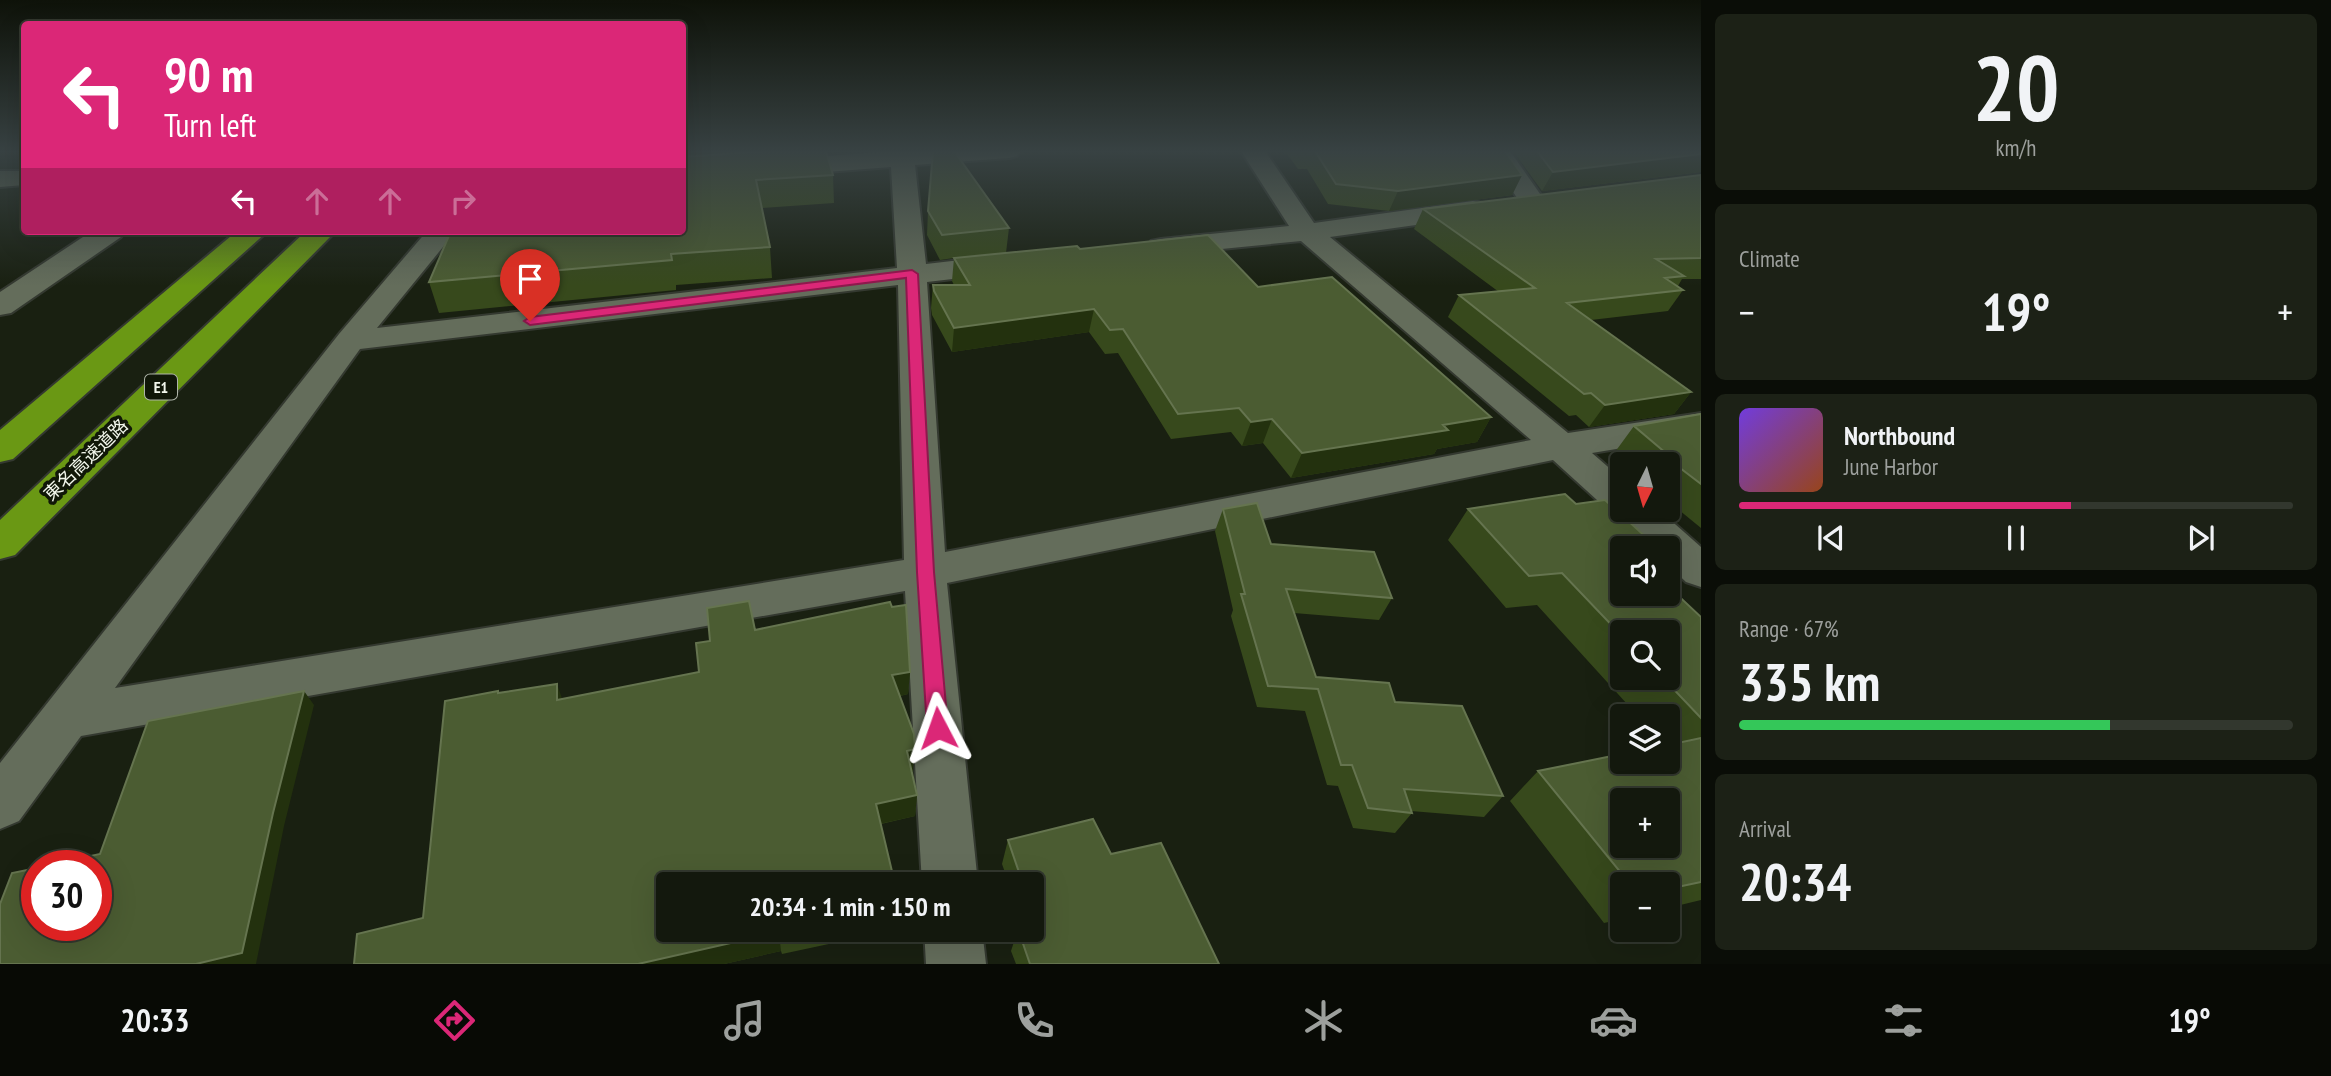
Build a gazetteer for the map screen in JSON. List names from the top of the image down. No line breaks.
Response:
{"streets":{"highway":["E1","東名高速道路"]},"north":"bottom","page":{"tile":[["20","km/h"],"Climate",["Range · 67%","335 km"],["Arrival","20:34"]],"turn":["90 m","Turn left"],"heat":["−","19°","+"],"song":["Northbound","June Harbor"],"map_buttons":["+","−"],"limit":"30","trip":"20:34 · 1 min · 150 m","tabs":["20:33","19°"]}}
